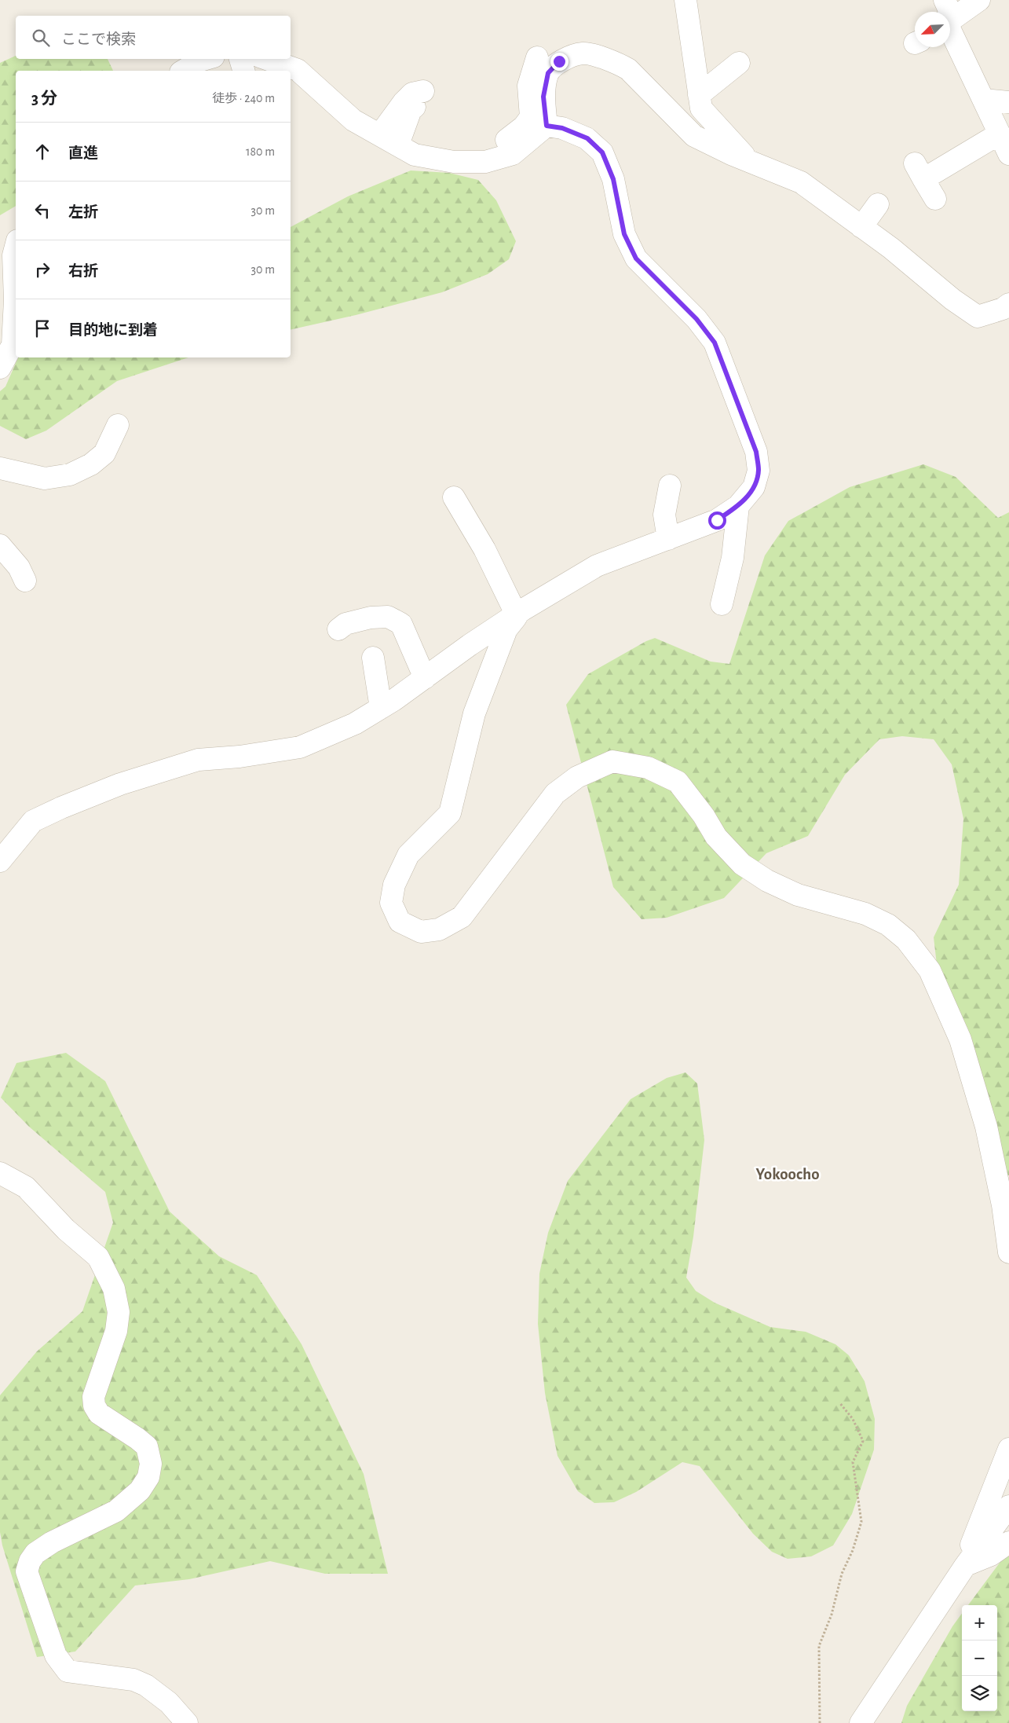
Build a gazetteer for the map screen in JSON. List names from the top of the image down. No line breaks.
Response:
{"districts":["Yokoocho"],"north":"bottom left","page":{"search":"ここで検索","heading":["3 分","徒歩 · 240 m"],"list":[["直進","180 m"],["左折","30 m"],["右折","30 m"],"目的地に到着"],"map_buttons":["+","−"]}}
